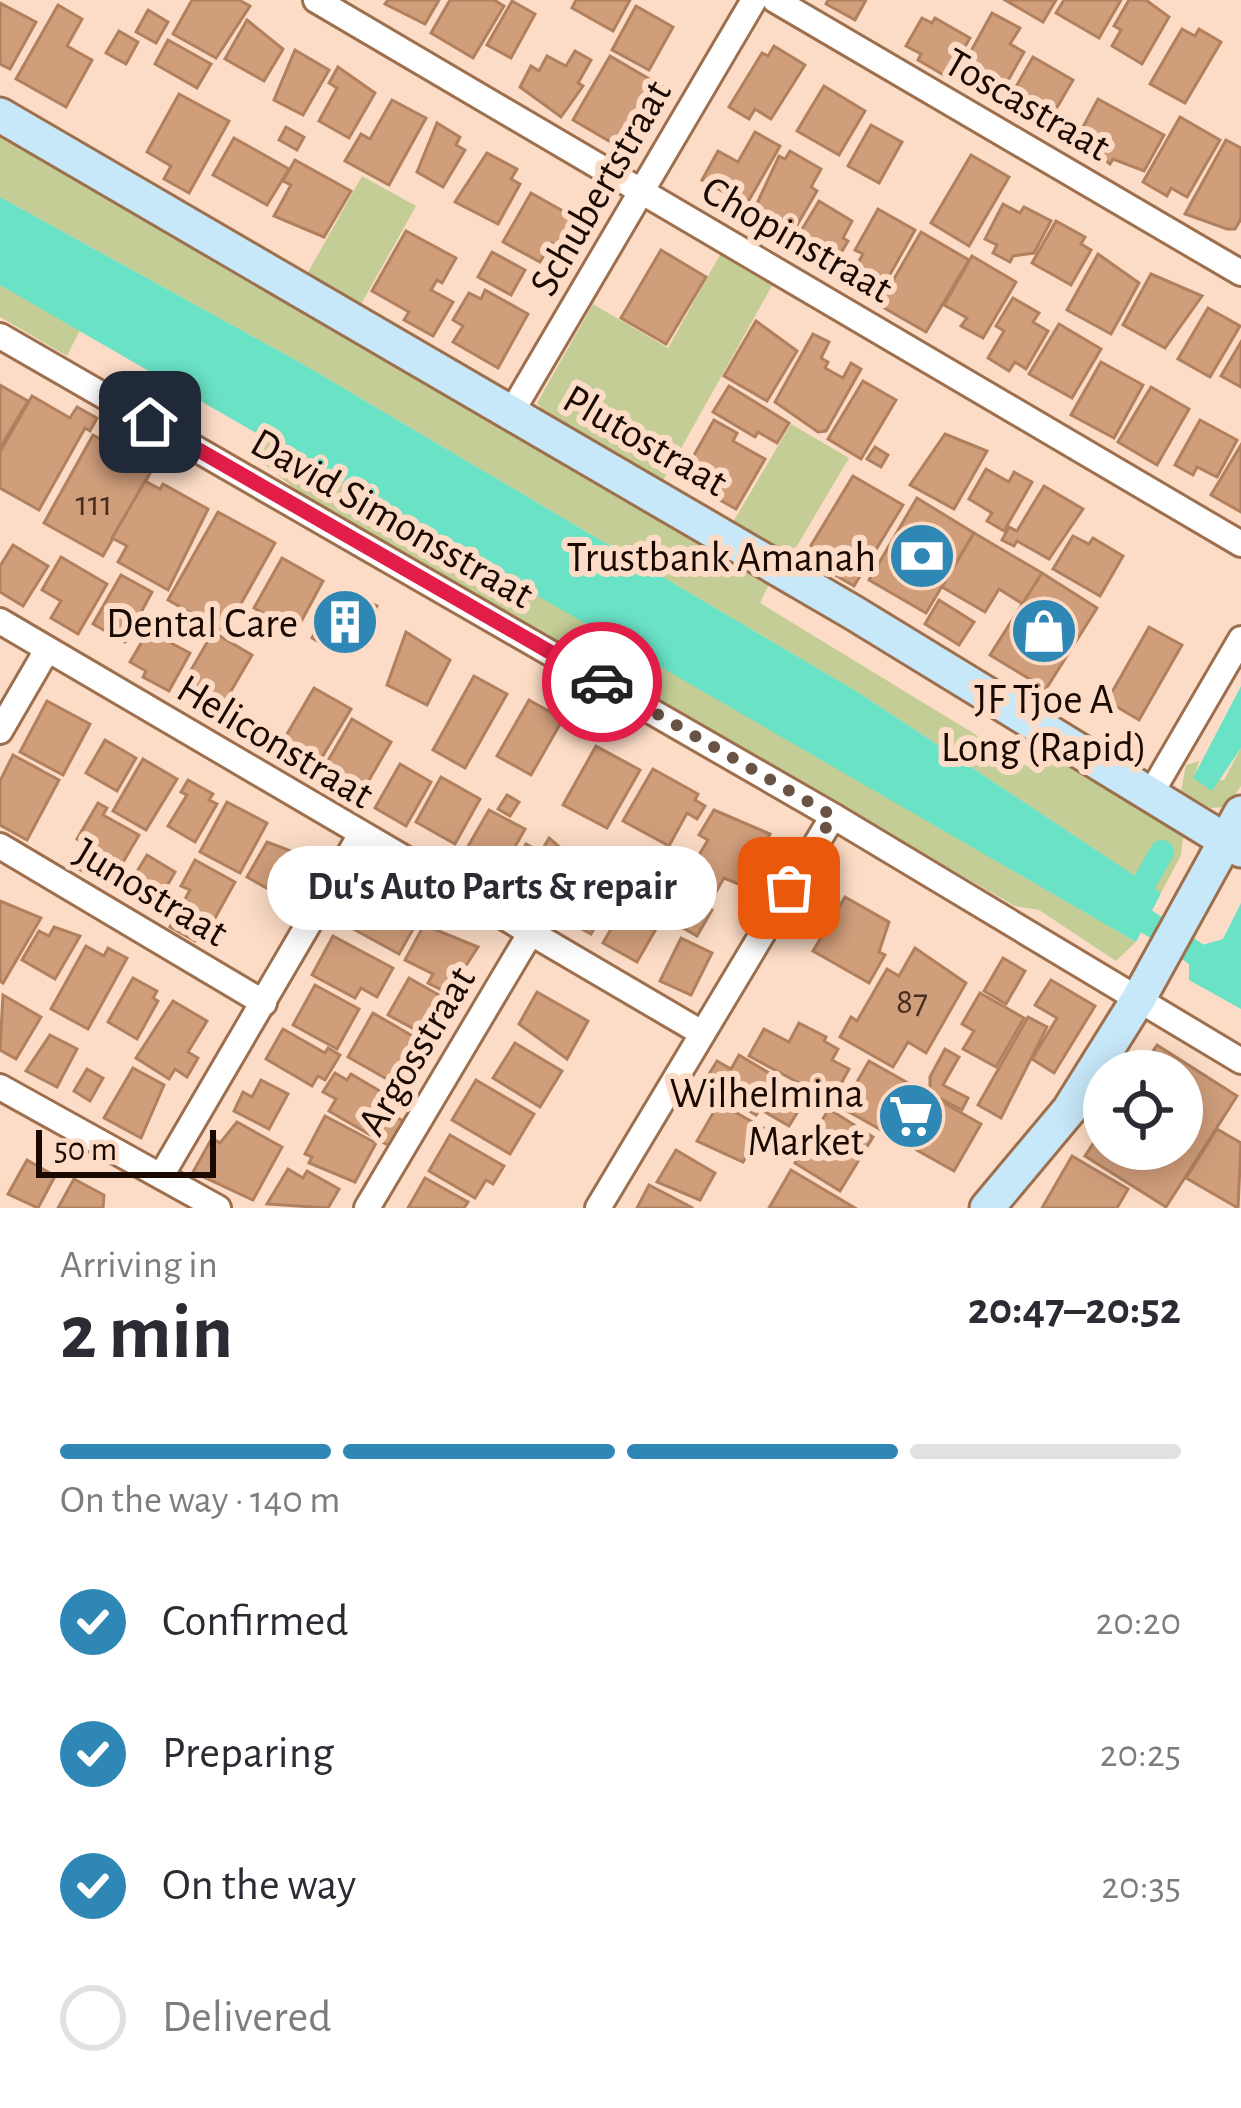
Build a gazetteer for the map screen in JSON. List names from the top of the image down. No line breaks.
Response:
{"streets":{"street":["Toscastraat","Schubertstraat","Chopinstraat","Plutostraat","David Simonsstraat","Heliconstraat","Junostraat","Argosstraat"]},"crossings":[["Schubertstraat","Chopinstraat"],["Schubertstraat","Plutostraat"],["Heliconstraat","Argosstraat"]],"places":{"bank":["Trustbank Amanah"],"building":["Dental Care"],"shop":["JF Tjoe A Long (Rapid)"],"other":["Du's Auto Parts & repair"],"supermarket":["Wilhelmina Market"]},"house_numbers":["111","87"],"scale_bar":"50 m","page":{"bubble":"Du's Auto Parts & repair","scale":"50 m","heading":["2 min","Arriving in","20:47–20:52"],"bar":"On the way · 140 m","list":[["Confirmed","20:20"],["Preparing","20:25"],["On the way","20:35"],"Delivered"]}}
